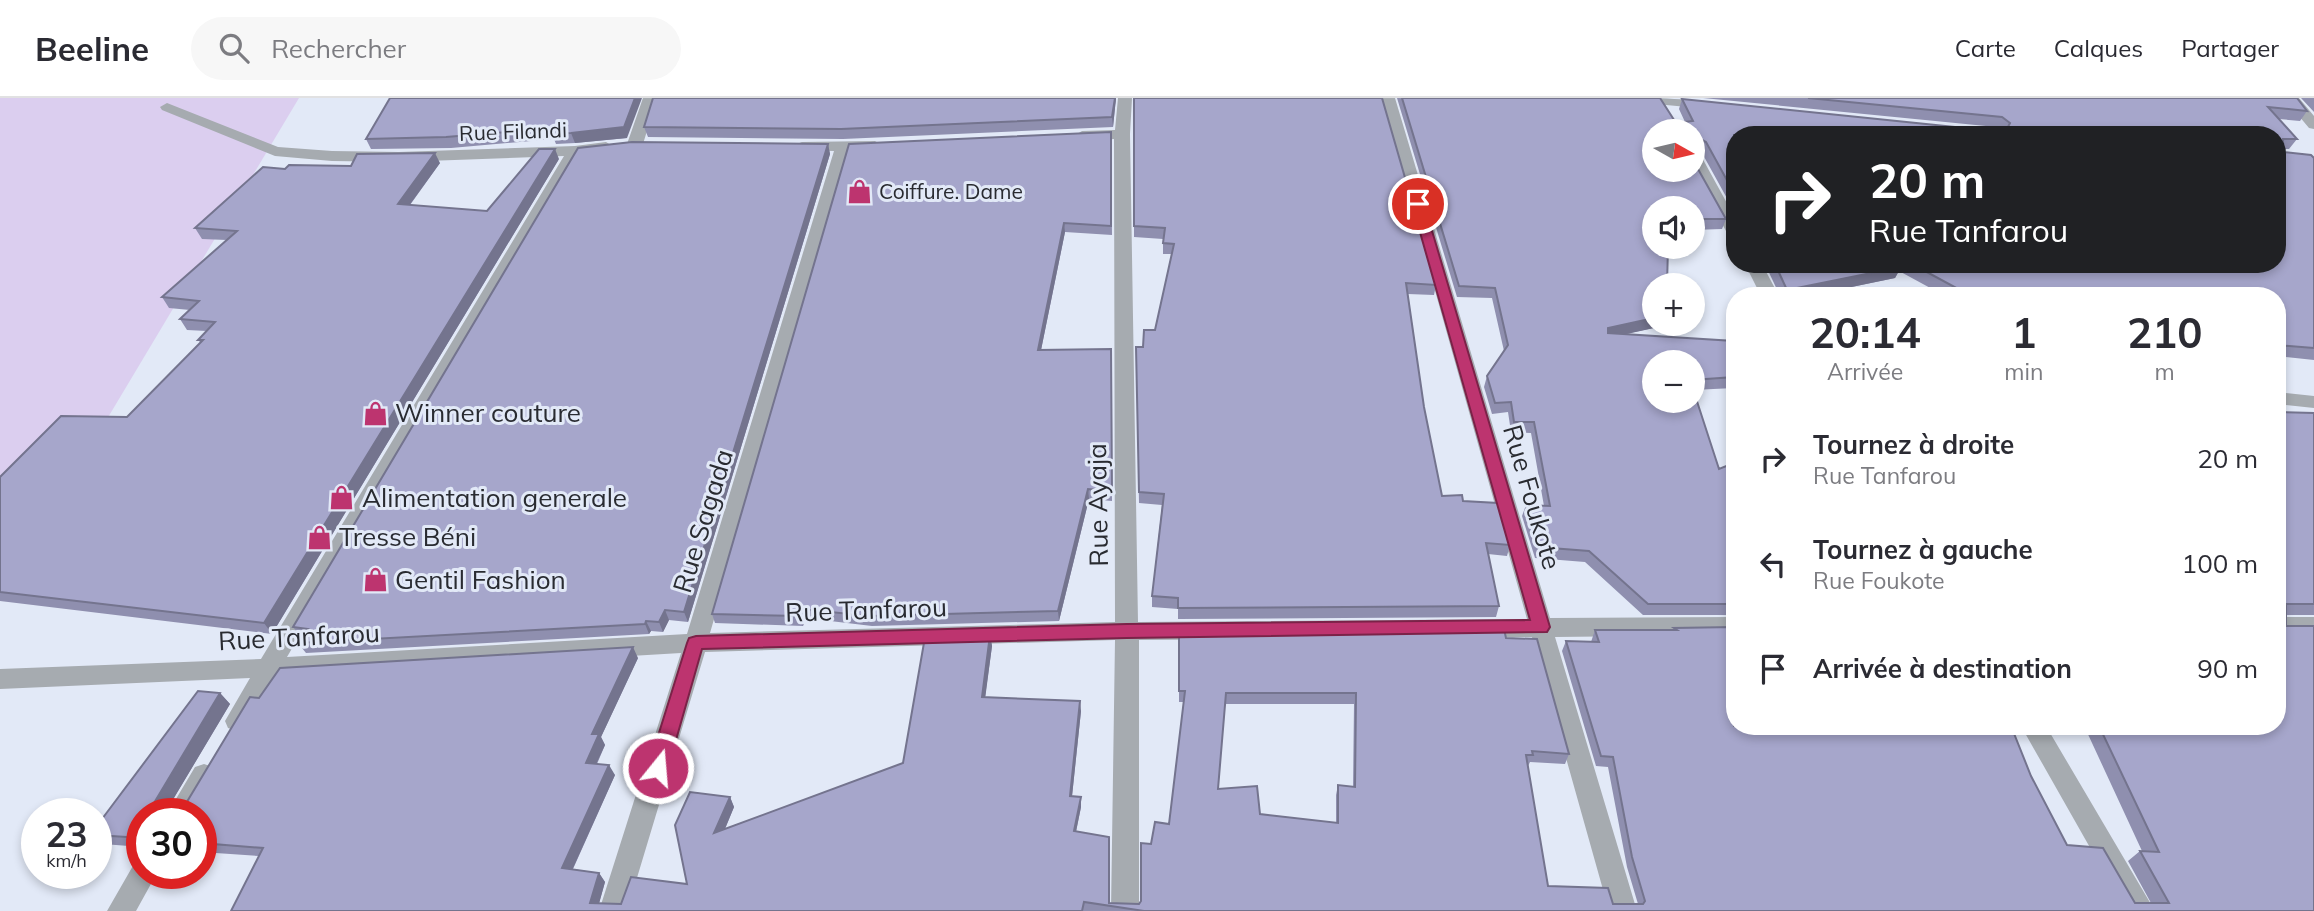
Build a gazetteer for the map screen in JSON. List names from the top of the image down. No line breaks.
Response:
{"streets":{"street":["Rue Filandi","Rue Foukote","Rue Ayaja","Rue Sagada","Rue Tanfarou"]},"crossings":[["Rue Foukote","Rue Tanfarou"],["Rue Ayaja","Rue Tanfarou"],["Rue Sagada","Rue Tanfarou"]],"places":{"shop":["Coiffure. Dame","Winner couture","Alimentation generale","Tresse Béni","Gentil Fashion"]},"north":"right","page":{"header":"Beeline","search":"Rechercher","nav":["Carte","Calques","Partager"],"map_buttons":["+","−"],"turn":["20 m","Rue Tanfarou"],"eta":["20:14","Arrivée","1","min","210","m"],"list":[{"name":"Tournez à droite","note":"Rue Tanfarou","value":"20 m"},{"name":"Tournez à gauche","note":"Rue Foukote","value":"100 m"},{"name":"Arrivée à destination","value":"90 m"}],"speed":"23 km/h","limit":"30"}}
